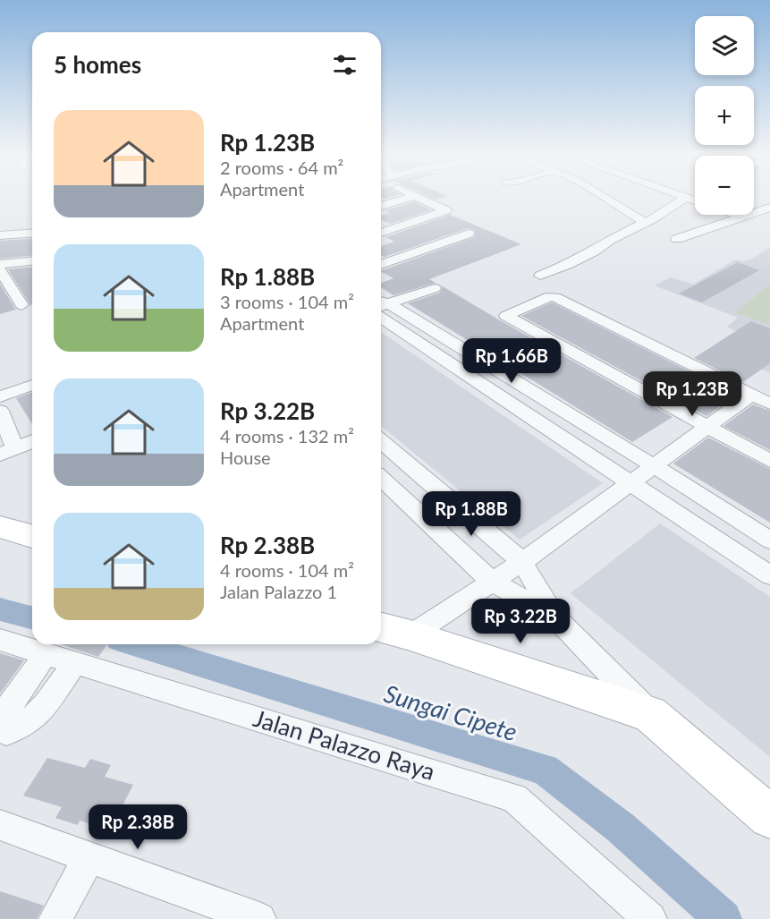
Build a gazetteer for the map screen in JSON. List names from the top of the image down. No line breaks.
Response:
{"streets":{"street":["Jalan Palazzo Raya"]},"water":["Sungai Cipete"],"page":{"map_buttons":["+","−"],"heading":"5 homes","list":[{"name":"Rp 1.23B","note":"2 rooms · 64 m² · Apartment"},{"name":"Rp 1.88B","note":"3 rooms · 104 m² · Apartment"},{"name":"Rp 3.22B","note":"4 rooms · 132 m² · House"},{"name":"Rp 2.38B","note":"4 rooms · 104 m² · Jalan Palazzo 1"}],"price":["Rp 1.66B","Rp 1.23B","Rp 1.88B","Rp 3.22B","Rp 2.38B"]}}
